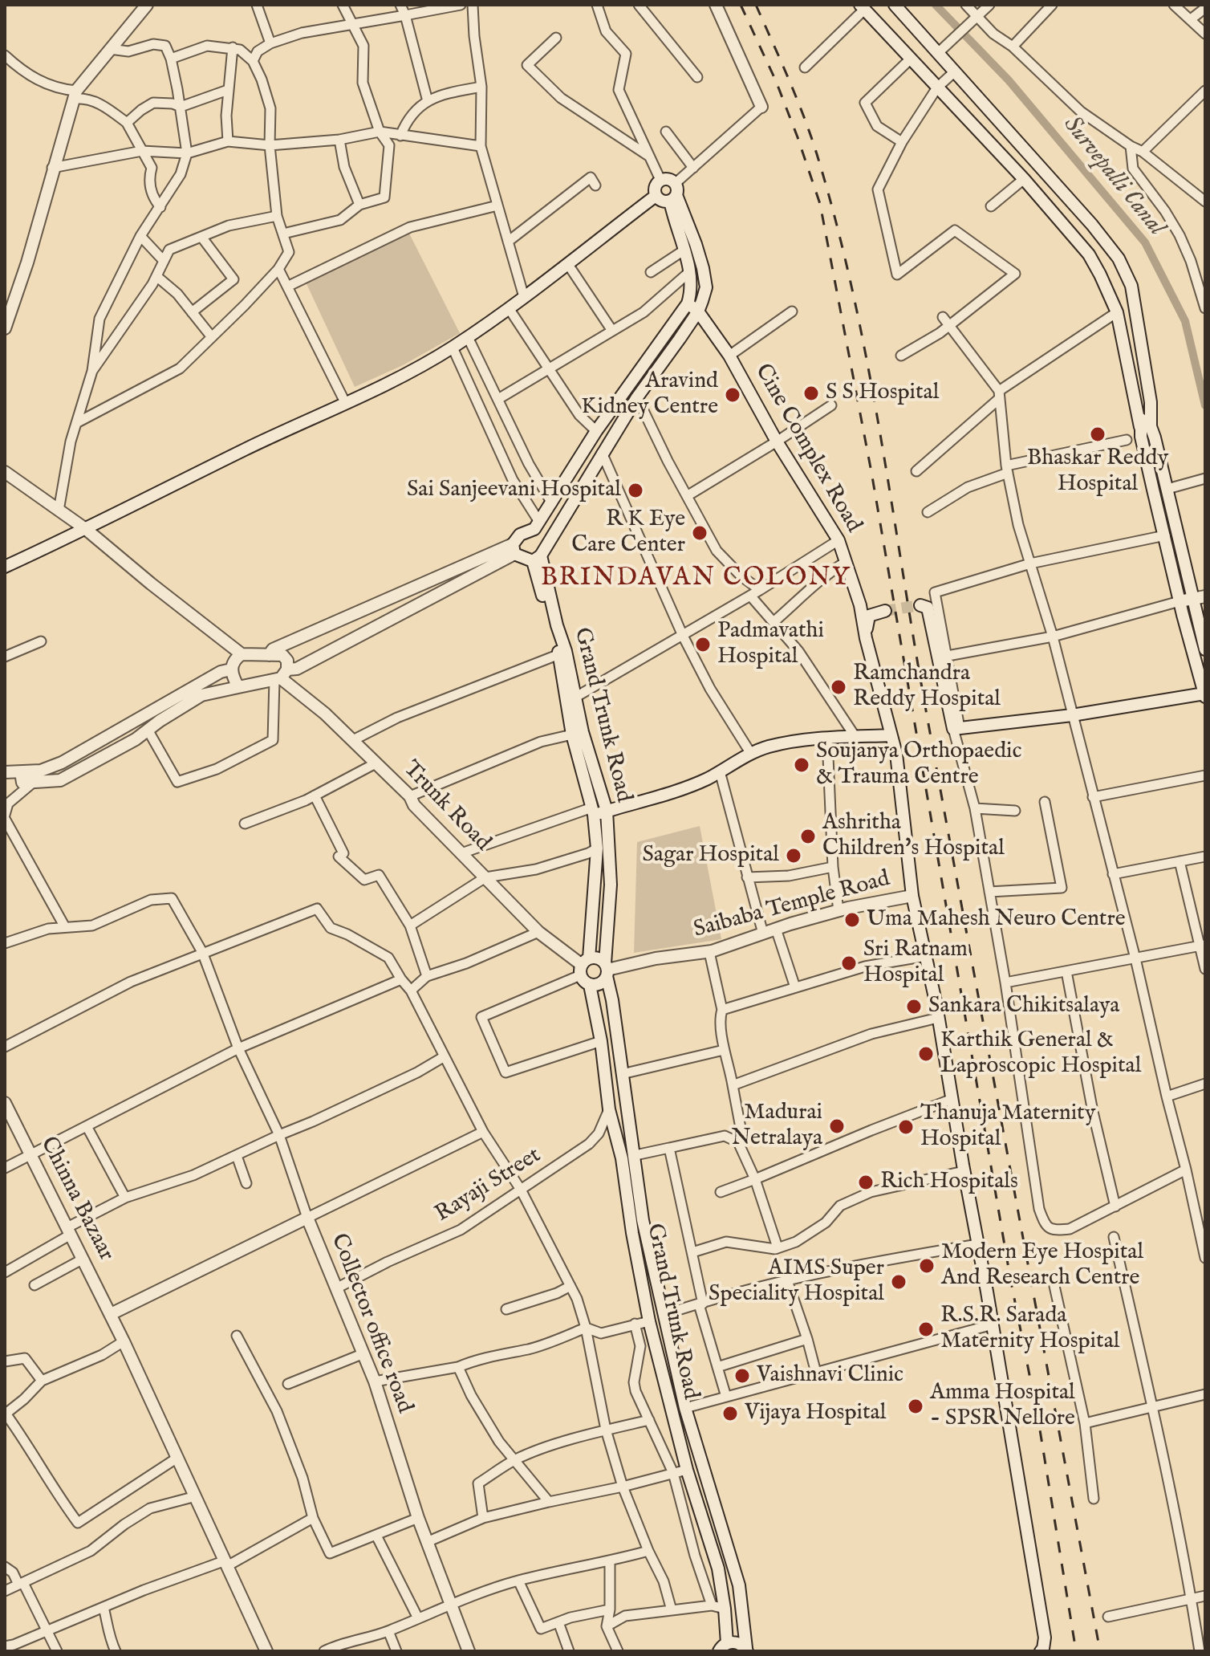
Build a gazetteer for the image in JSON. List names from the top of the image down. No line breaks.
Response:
{"streets":{"main road":["Cine Complex Road","Grand Trunk Road","Trunk Road","Saibaba Temple Road","Chinna Bazaar","Collector office road"],"street":["Rayaji Street"]},"crossings":[["Cine Complex Road","Saibaba Temple Road"],["Grand Trunk Road","Trunk Road"],["Grand Trunk Road","Saibaba Temple Road"],["Grand Trunk Road","Rayaji Street"],["Trunk Road","Saibaba Temple Road"],["Rayaji Street","Collector office road"],["Chinna Bazaar","Collector office road"]],"districts":["BRINDAVAN COLONY"],"water":["Survepalli Canal"],"places":["S S Hospital","Aravind Kidney Centre","Bhaskar Reddy Hospital","Sai Sanjeevani Hospital","R K Eye Care Center","Padmavathi Hospital","Ramchandra Reddy Hospital","Soujanya Orthopaedic & Trauma Centre","Ashritha Children's Hospital","Sagar Hospital","Uma Mahesh Neuro Centre","Sri Ratnam Hospital","Sankara Chikitsalaya","Karthik General & Laproscopic Hospital","Madurai Netralaya","Thanuja Maternity Hospital","Rich Hospitals","Modern Eye Hospital And Research Centre","AIMS Super Speciality Hospital","R.S.R. Sarada Maternity Hospital","Vaishnavi Clinic","Amma Hospital - SPSR Nellore","Vijaya Hospital"]}
